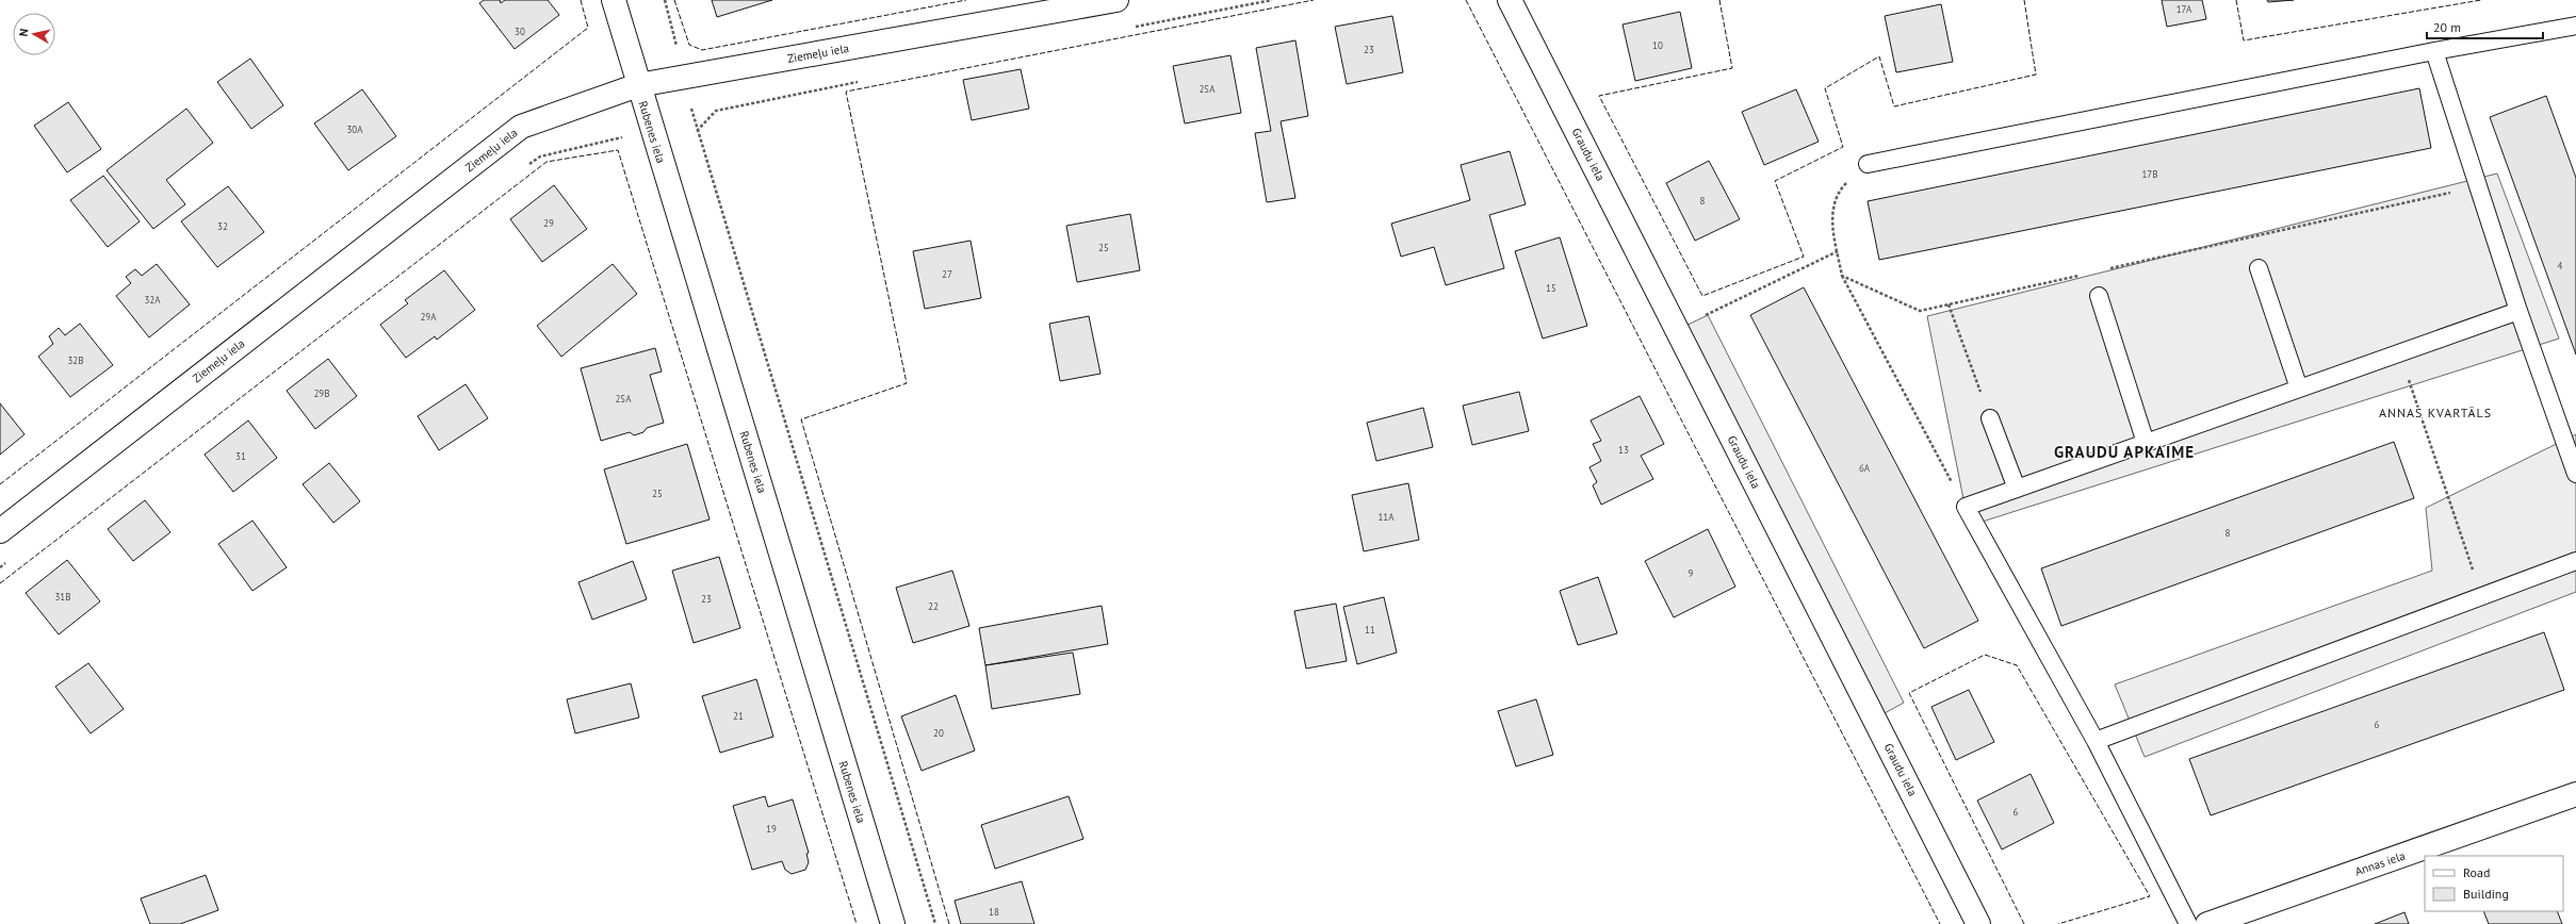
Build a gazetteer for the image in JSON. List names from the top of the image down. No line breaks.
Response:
{"streets":{"street":["Ziemeļu iela","Rubenes iela","Graudu iela","Annas iela"]},"crossings":[["Ziemeļu iela","Rubenes iela"]],"districts":["ANNAS KVARTĀLS","GRAUDU APKAIME"],"house_numbers":["17A","30","10","23","25A","30A","17B","8","29","32","25","4","27","15","32A","29A","32B","29B","25A","13","31","6A","25","11A","8","9","31B","23","22","11","21","6","20","6","19","18"],"legend":["Road","Building"],"scale_bar":"20 m","north":"left"}
